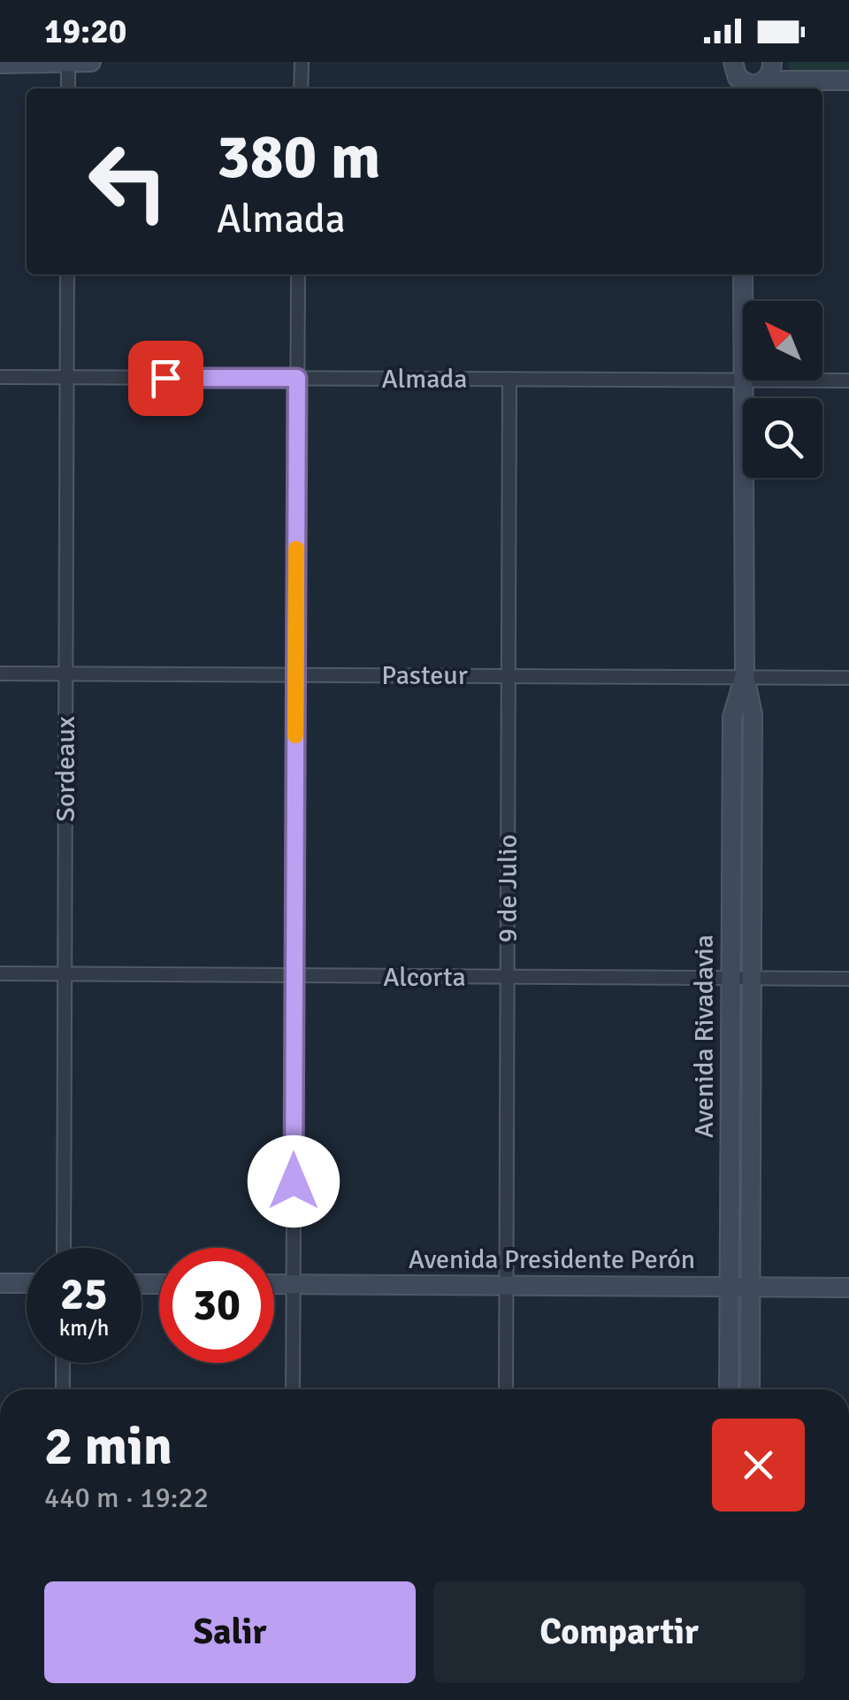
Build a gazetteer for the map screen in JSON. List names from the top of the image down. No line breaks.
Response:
{"streets":{"main road":["Avenida Rivadavia","Avenida Presidente Perón"],"street":["Almada","Pasteur","Sordeaux","9 de Julio","Alcorta"]},"crossings":[["Almada","Sordeaux"],["Almada","9 de Julio"],["Almada","Avenida Rivadavia"],["Pasteur","Sordeaux"],["Pasteur","9 de Julio"],["Pasteur","Avenida Rivadavia"],["Sordeaux","Alcorta"],["9 de Julio","Alcorta"],["9 de Julio","Avenida Presidente Perón"],["Alcorta","Avenida Rivadavia"],["Avenida Rivadavia","Avenida Presidente Perón"]],"north":"top left","page":{"status":"19:20","turn":["380 m","Almada"],"speed":"25 km/h","limit":"30","heading":["2 min","440 m · 19:22"],"buttons":["Salir","Compartir"]}}
